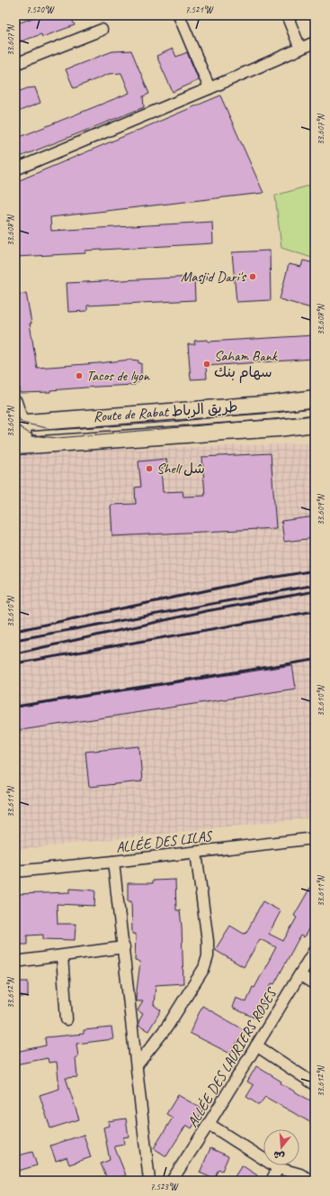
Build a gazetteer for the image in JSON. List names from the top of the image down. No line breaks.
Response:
{"streets":{"main road":["Route de Rabat طريق الرباط"],"street":["ALLÉE DES LILAS","ALLÉE DES LAURIERS ROSES"]},"places":["Masjid Dari's","Saham Bank سهام بنك","Tacos de lyon","Shell شل"],"north":"bottom","coordinates":["7.520°W","7.521°W","33.607°N","33.608°N","33.609°N","33.610°N","33.611°N","33.612°N","7.523°W"]}
